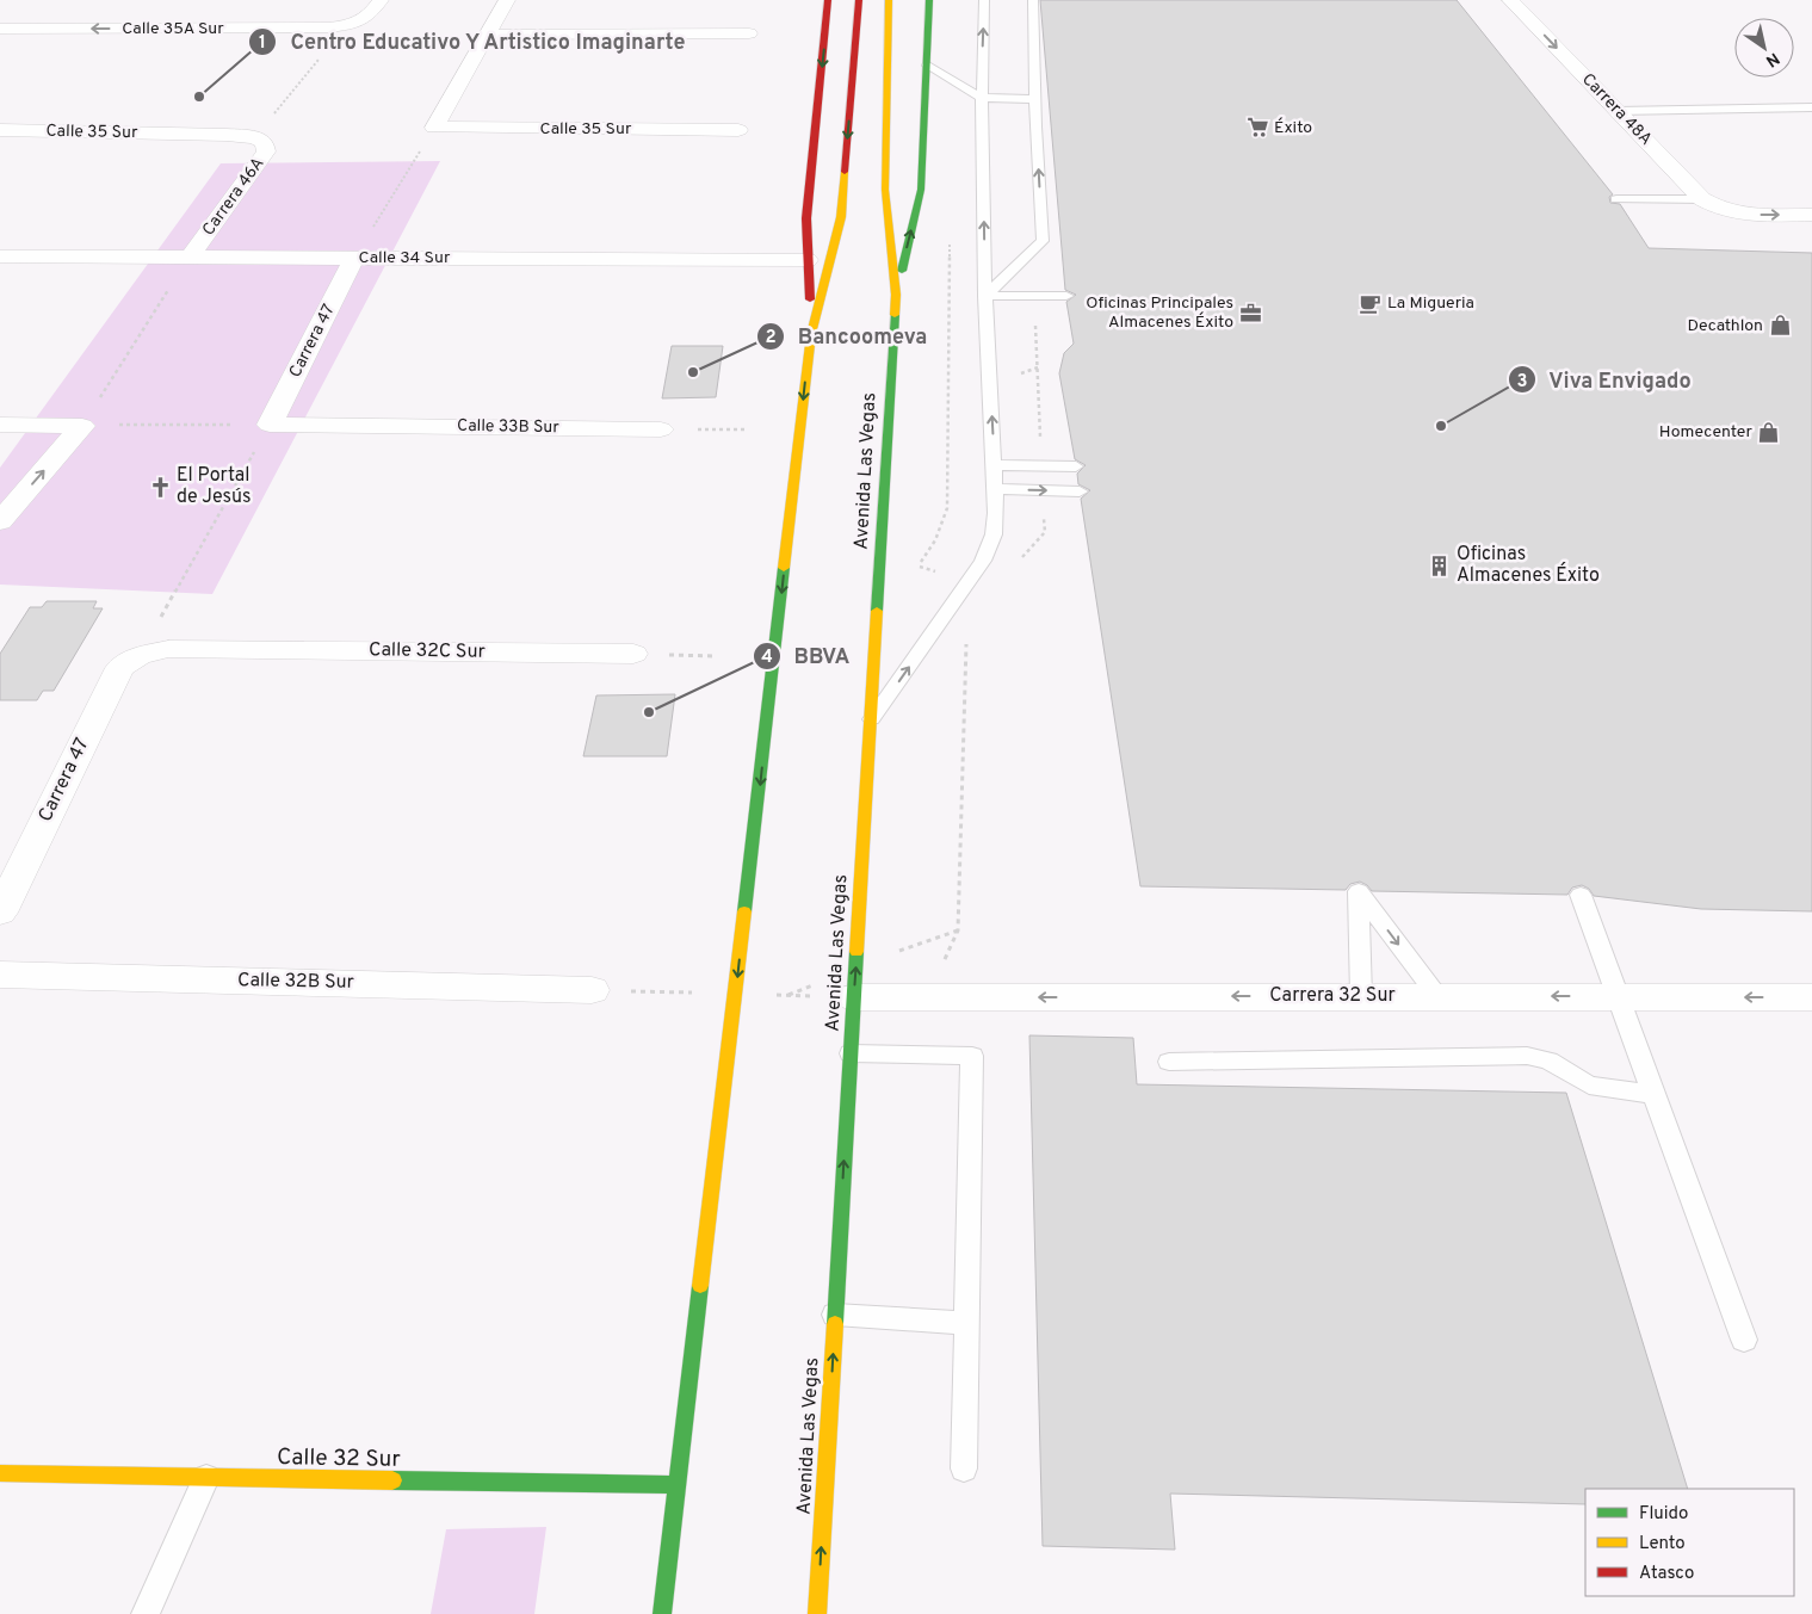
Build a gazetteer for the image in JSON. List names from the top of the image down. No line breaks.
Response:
{"streets":{"main road":["Avenida Las Vegas","Calle 32 Sur"],"street":["Calle 35A Sur","Carrera 48A","Calle 35 Sur","Carrera 46A","Calle 34 Sur","Carrera 47","Calle 33B Sur","Calle 32C Sur","Calle 32B Sur","Carrera 32 Sur"]},"crossings":[["Calle 35 Sur","Carrera 46A"],["Carrera 46A","Calle 34 Sur"],["Calle 34 Sur","Carrera 47"],["Carrera 47","Calle 33B Sur"],["Carrera 47","Calle 32C Sur"],["Avenida Las Vegas","Carrera 32 Sur"]],"one_way":["Calle 35A Sur","Carrera 48A","Carrera 32 Sur"],"places":{"other":["Centro Educativo Y Artistico Imaginarte","Bancoomeva","Viva Envigado","BBVA"],"supermarket":["Éxito"],"cafe":["La Migueria"],"office":["Oficinas Principales Almacenes Éxito"],"shop":["Decathlon","Homecenter"],"church":["El Portal de Jesús"],"building":["Oficinas Almacenes Éxito"]},"legend":["Fluido","Lento","Atasco"],"north":"bottom right"}
